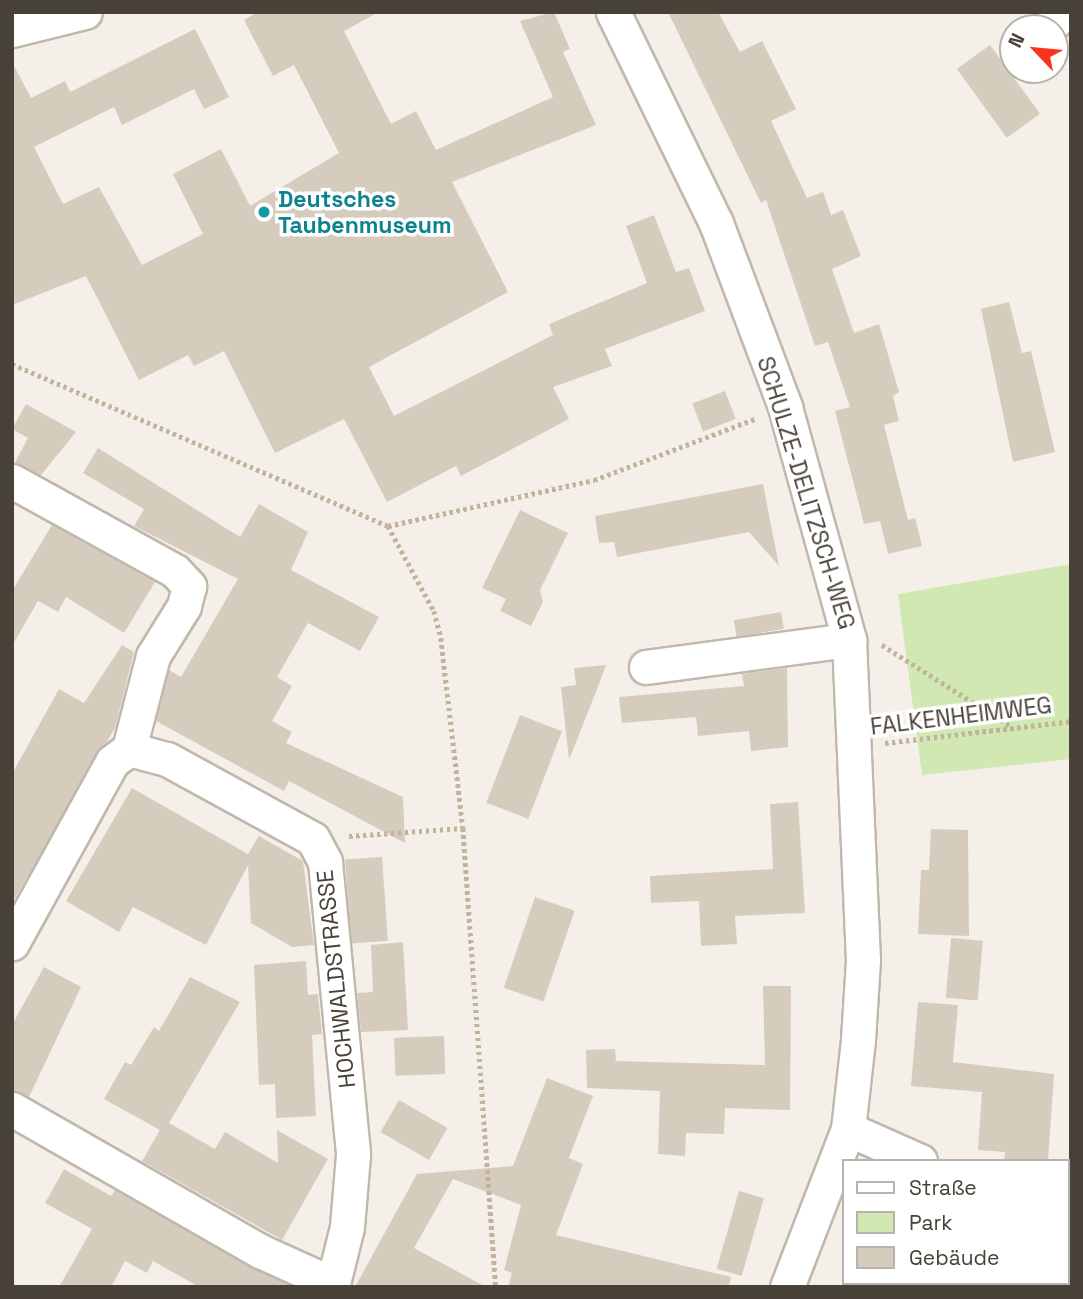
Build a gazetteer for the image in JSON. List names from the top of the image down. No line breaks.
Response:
{"streets":{"street":["SCHULZE-DELITZSCH-WEG","HOCHWALDSTRASSE"],"path":["FALKENHEIMWEG"]},"crossings":[["SCHULZE-DELITZSCH-WEG","FALKENHEIMWEG"]],"places":["Deutsches Taubenmuseum"],"legend":["Straße","Park","Gebäude"],"north":"top left"}
